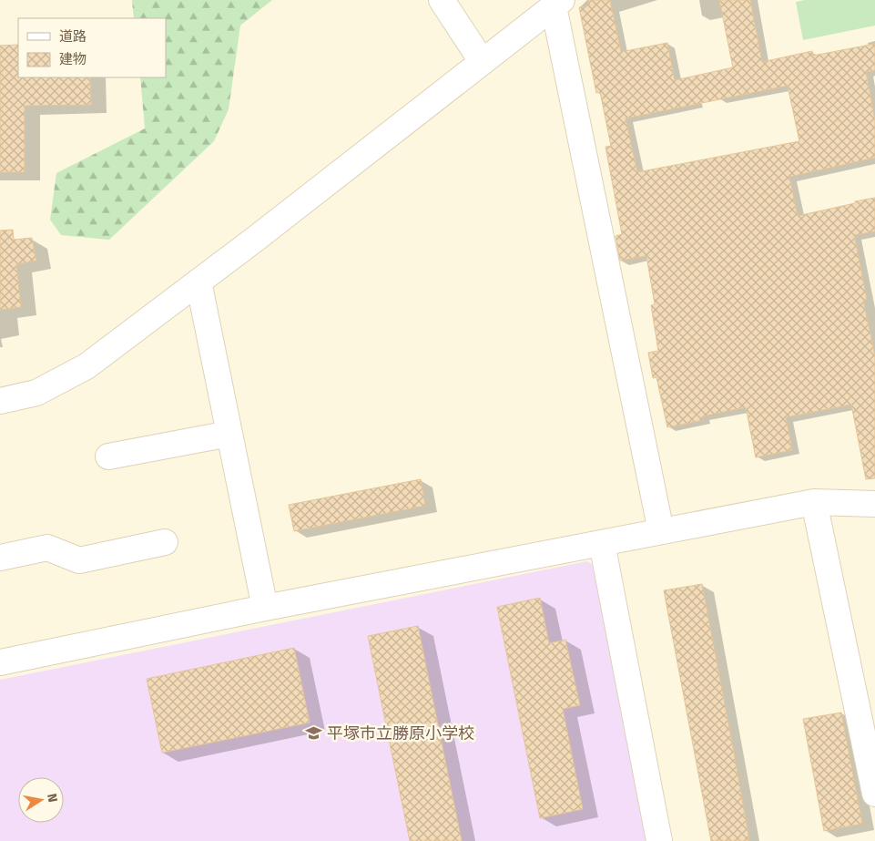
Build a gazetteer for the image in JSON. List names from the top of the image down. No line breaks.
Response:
{"places":{"school or university":["平塚市立勝原小学校"]},"legend":["道路","建物"],"north":"right"}
